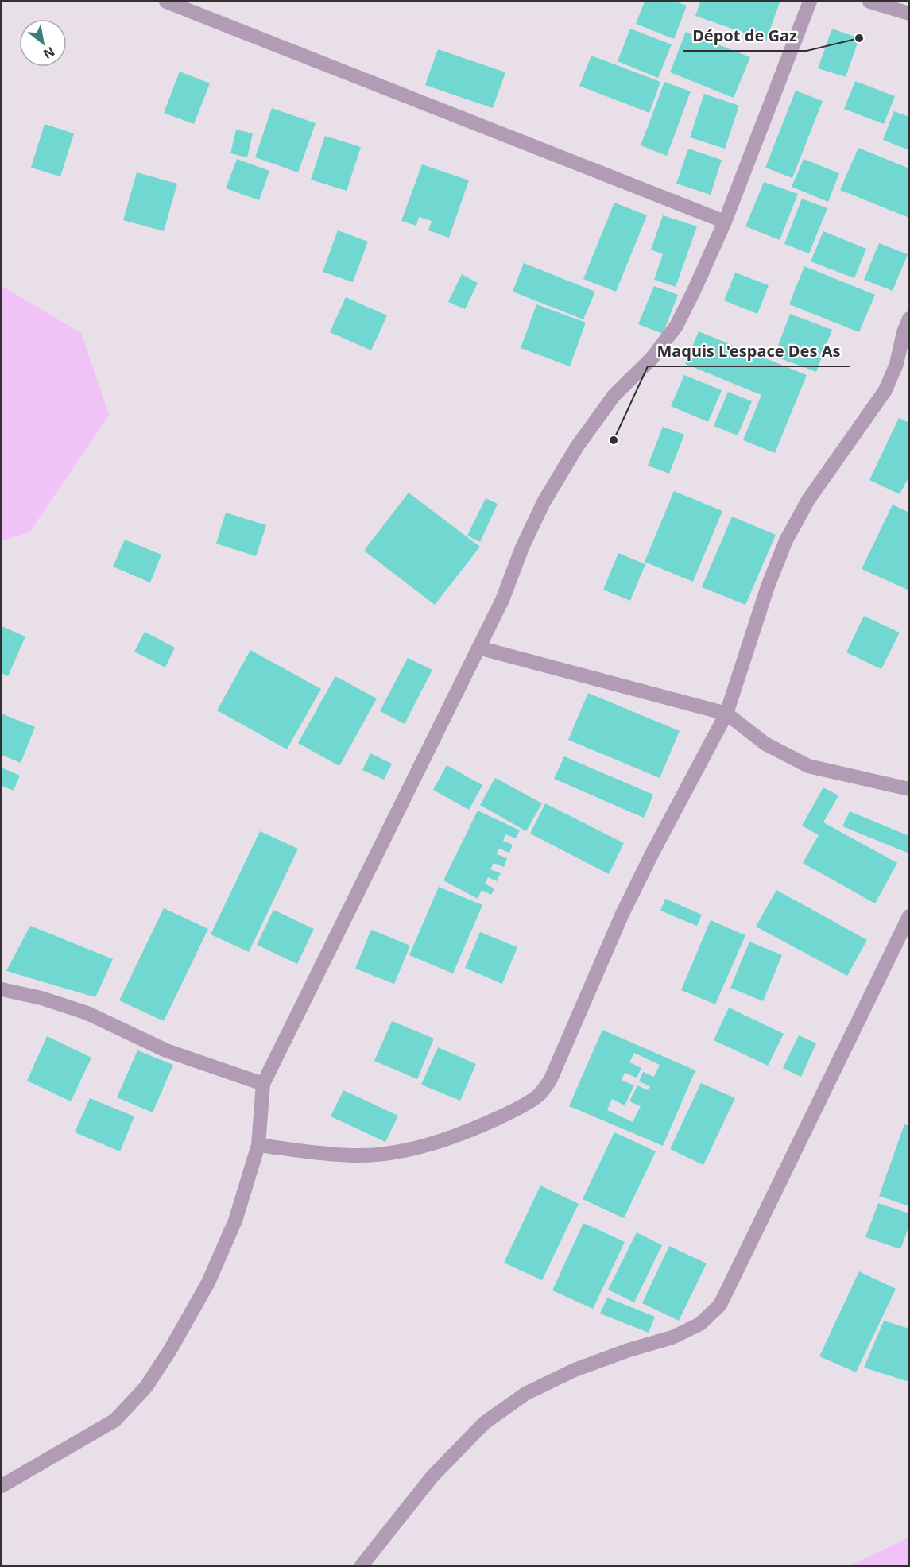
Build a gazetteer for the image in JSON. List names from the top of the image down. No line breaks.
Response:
{"places":["Dépot de Gaz","Maquis L'espace Des As"],"north":"bottom right"}
